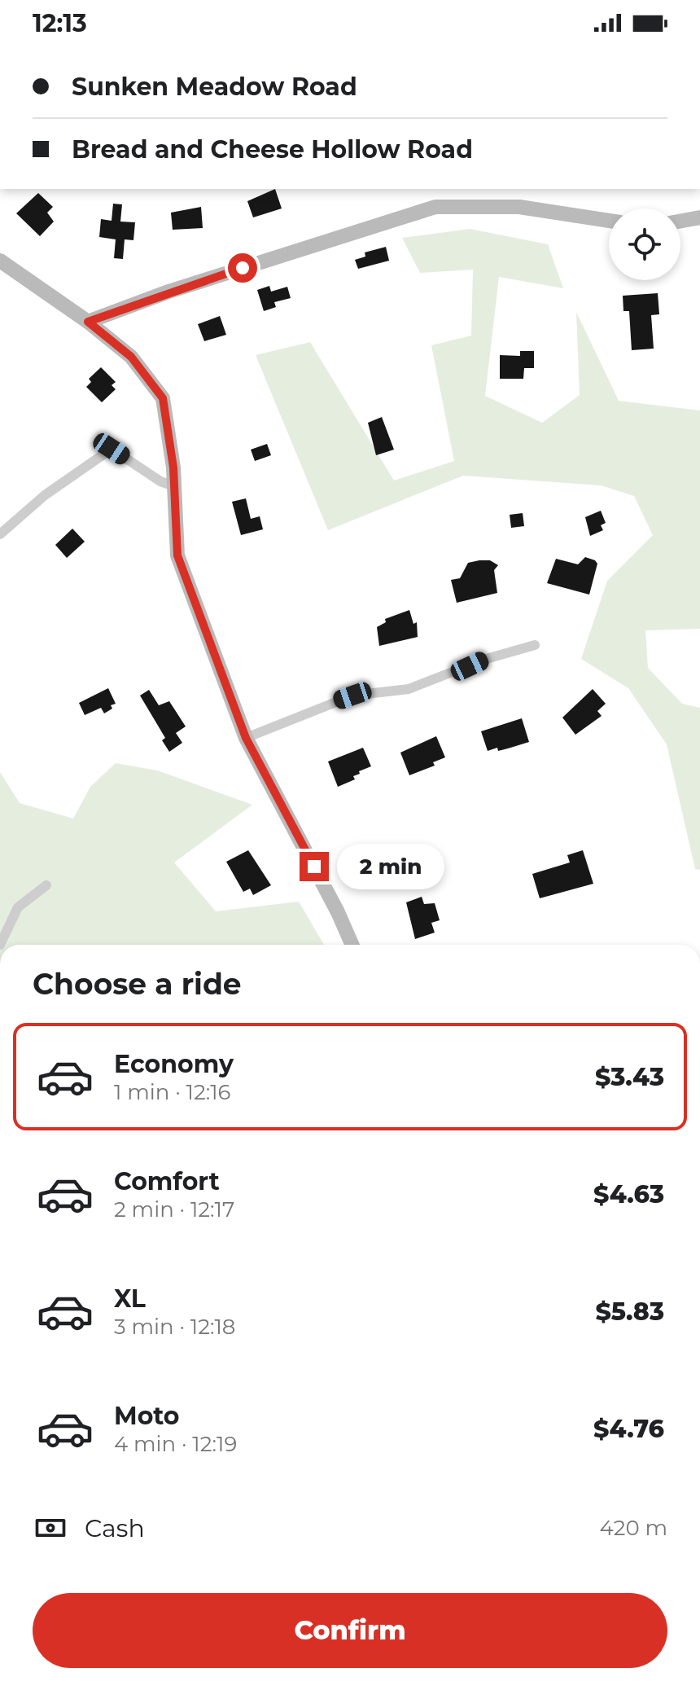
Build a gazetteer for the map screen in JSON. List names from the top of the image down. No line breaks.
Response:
{"page":{"status":"12:13","banner":["Sunken Meadow Road","Bread and Cheese Hollow Road"],"bubble":"2 min","heading":"Choose a ride","list":[{"name":"Economy","note":"1 min · 12:16","value":"$3.43"},{"name":"Comfort","note":"2 min · 12:17","value":"$4.63"},{"name":"XL","note":"3 min · 12:18","value":"$5.83"},{"name":"Moto","note":"4 min · 12:19","value":"$4.76"}],"pay":["Cash","420 m"],"buttons":"Confirm"}}
